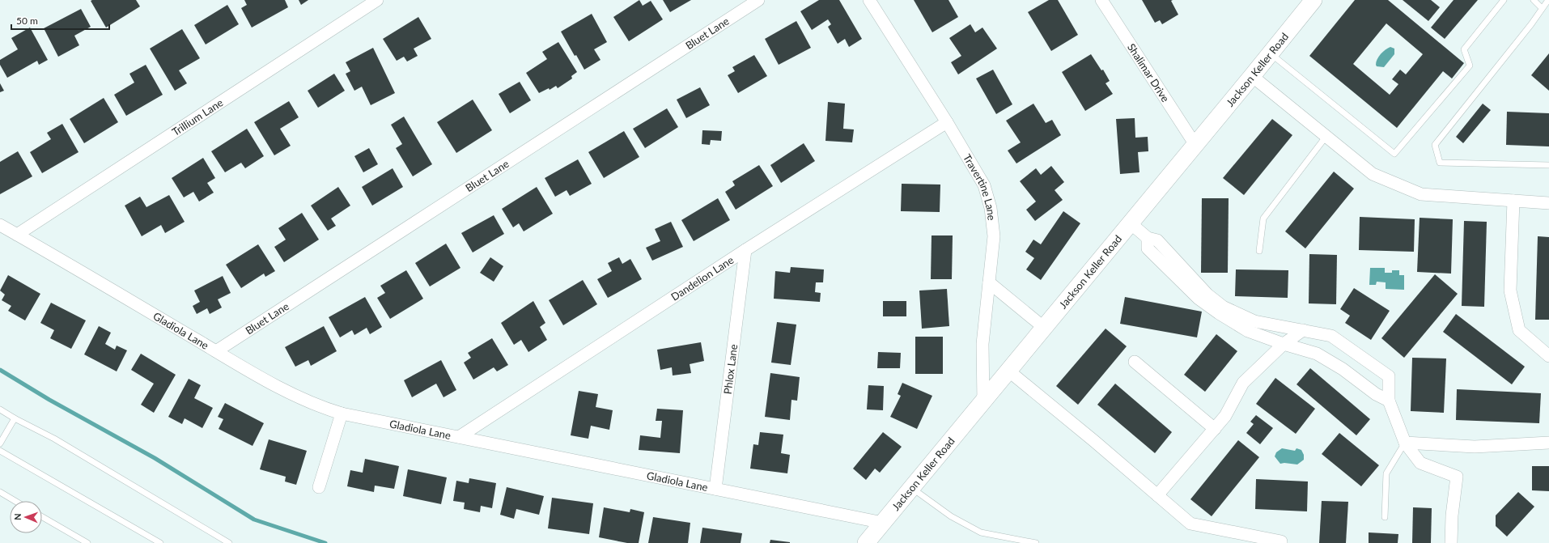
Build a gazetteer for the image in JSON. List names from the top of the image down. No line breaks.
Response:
{"streets":{"main road":["Jackson Keller Road"],"street":["Bluet Lane","Shalimar Drive","Trillium Lane","Travertine Lane","Dandelion Lane","Gladiola Lane","Phlox Lane"]},"crossings":[["Bluet Lane","Gladiola Lane"],["Jackson Keller Road","Shalimar Drive"],["Jackson Keller Road","Travertine Lane"],["Jackson Keller Road","Gladiola Lane"],["Trillium Lane","Gladiola Lane"],["Travertine Lane","Dandelion Lane"],["Dandelion Lane","Gladiola Lane"],["Dandelion Lane","Phlox Lane"],["Gladiola Lane","Phlox Lane"]],"scale_bar":"50 m","north":"left"}
